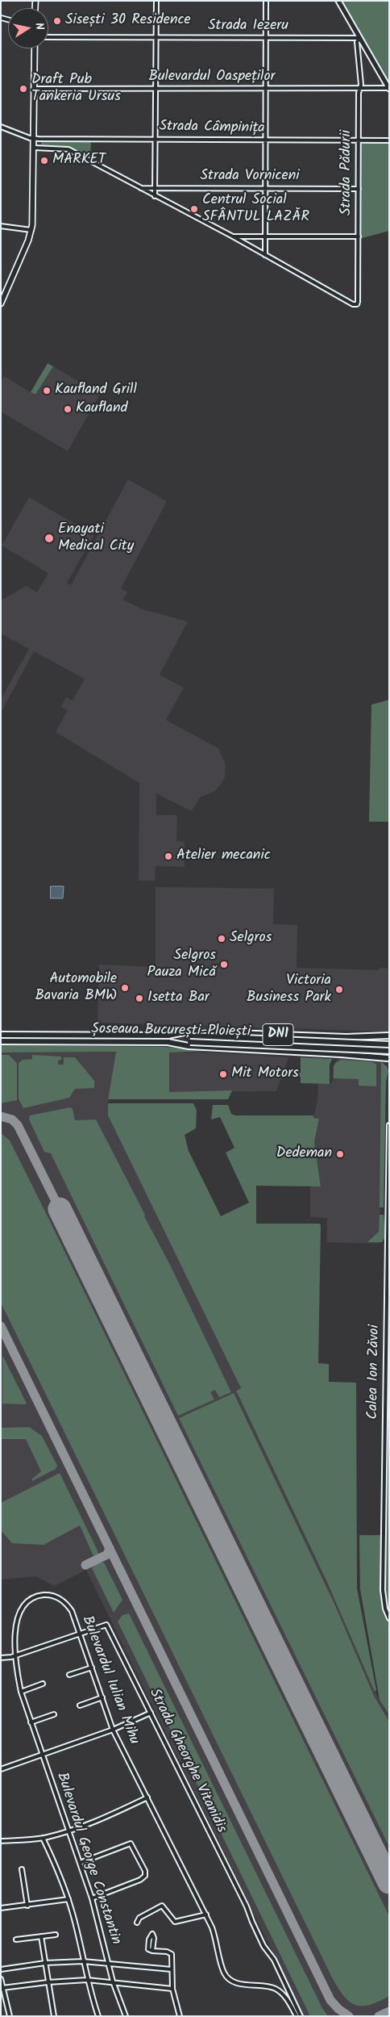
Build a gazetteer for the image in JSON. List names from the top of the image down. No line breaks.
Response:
{"streets":{"highway":["Șoseaua București-Ploiești","DN1"],"street":["Strada Iezeru","Bulevardul Oaspeților","Strada Câmpinița","Strada Pădurii","Strada Vorniceni","Calea Ion Zăvoi","Bulevardul Iulian Mihu","Strada Gheorghe Vitanidis","Bulevardul George Constantin"]},"crossings":[["Strada Iezeru","Strada Pădurii"],["Bulevardul Oaspeților","Strada Pădurii"],["Strada Câmpinița","Strada Pădurii"],["Strada Pădurii","Strada Vorniceni"],["Șoseaua București-Ploiești","DN1"],["Bulevardul Iulian Mihu","Strada Gheorghe Vitanidis"],["Bulevardul Iulian Mihu","Bulevardul George Constantin"]],"places":["Sisești 30 Residence","Draft Pub Tankeria Ursus","MARKET","Centrul Social SFÂNTUL LAZĂR","Kaufland Grill","Kaufland","Enayati Medical City","Atelier mecanic","Selgros","Selgros Pauza Mică","Automobile Bavaria BMW","Victoria Business Park","Isetta Bar","Mit Motors","Dedeman"],"north":"right"}
